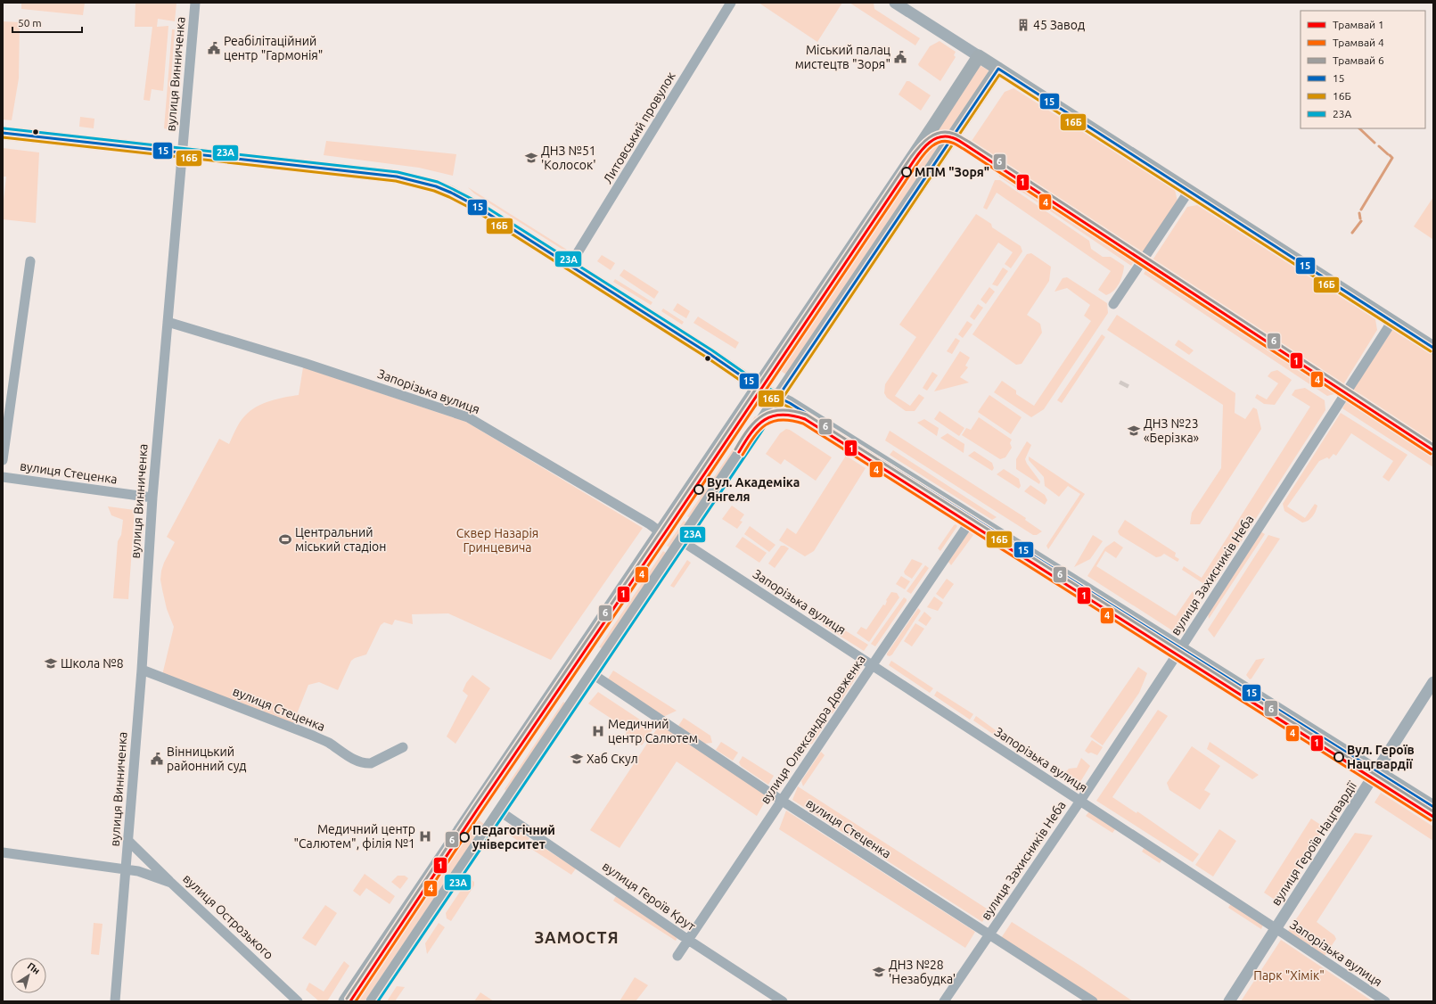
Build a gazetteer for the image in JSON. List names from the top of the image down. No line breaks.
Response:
{"streets":{"street":["вулиця Винниченка","Литовський провулок","Запорізька вулиця","вулиця Стеценка","вулиця Захисників Неба","вулиця Олександра Довженка","вулиця Героїв Нацгвардії","вулиця Героїв Крут","вулиця Острозького"]},"crossings":[["вулиця Винниченка","Запорізька вулиця"],["вулиця Винниченка","вулиця Стеценка"],["вулиця Винниченка","вулиця Острозького"],["Запорізька вулиця","вулиця Захисників Неба"],["Запорізька вулиця","вулиця Олександра Довженка"],["Запорізька вулиця","вулиця Героїв Нацгвардії"],["вулиця Стеценка","вулиця Захисників Неба"],["вулиця Стеценка","вулиця Олександра Довженка"],["вулиця Олександра Довженка","вулиця Героїв Крут"]],"districts":["ЗАМОСТЯ"],"parks":["Сквер Назарія Гринцевича","Парк \"Хімік\""],"places":{"building":["45 Завод"],"public building":["Реабілітаційний центр \"Гармонія\"","Міський палац мистецтв \"Зоря\"","Вінницький районний суд"],"school or university":["ДНЗ №51 'Колосок'","ДНЗ №23 «Берізка»","Школа №8","Хаб Скул","ДНЗ №28 'Незабудка'"],"other":["МПМ \"Зоря\"","Вул. Академіка Янгеля","Вул. Героїв Нацгвардії","Педагогічний університет"],"sports":["Центральний міський стадіон"],"hospital":["Медичний центр Салютем","Медичний центр \"Салютем\", філія №1"]},"lines":["transit line 15","transit line 16Б","transit line 23А","tram line 6","tram line 1","tram line 4"],"legend":["Трамвай 1","Трамвай 4","Трамвай 6","15","16Б","23А"],"scale_bar":"50 m","north":"top right"}
